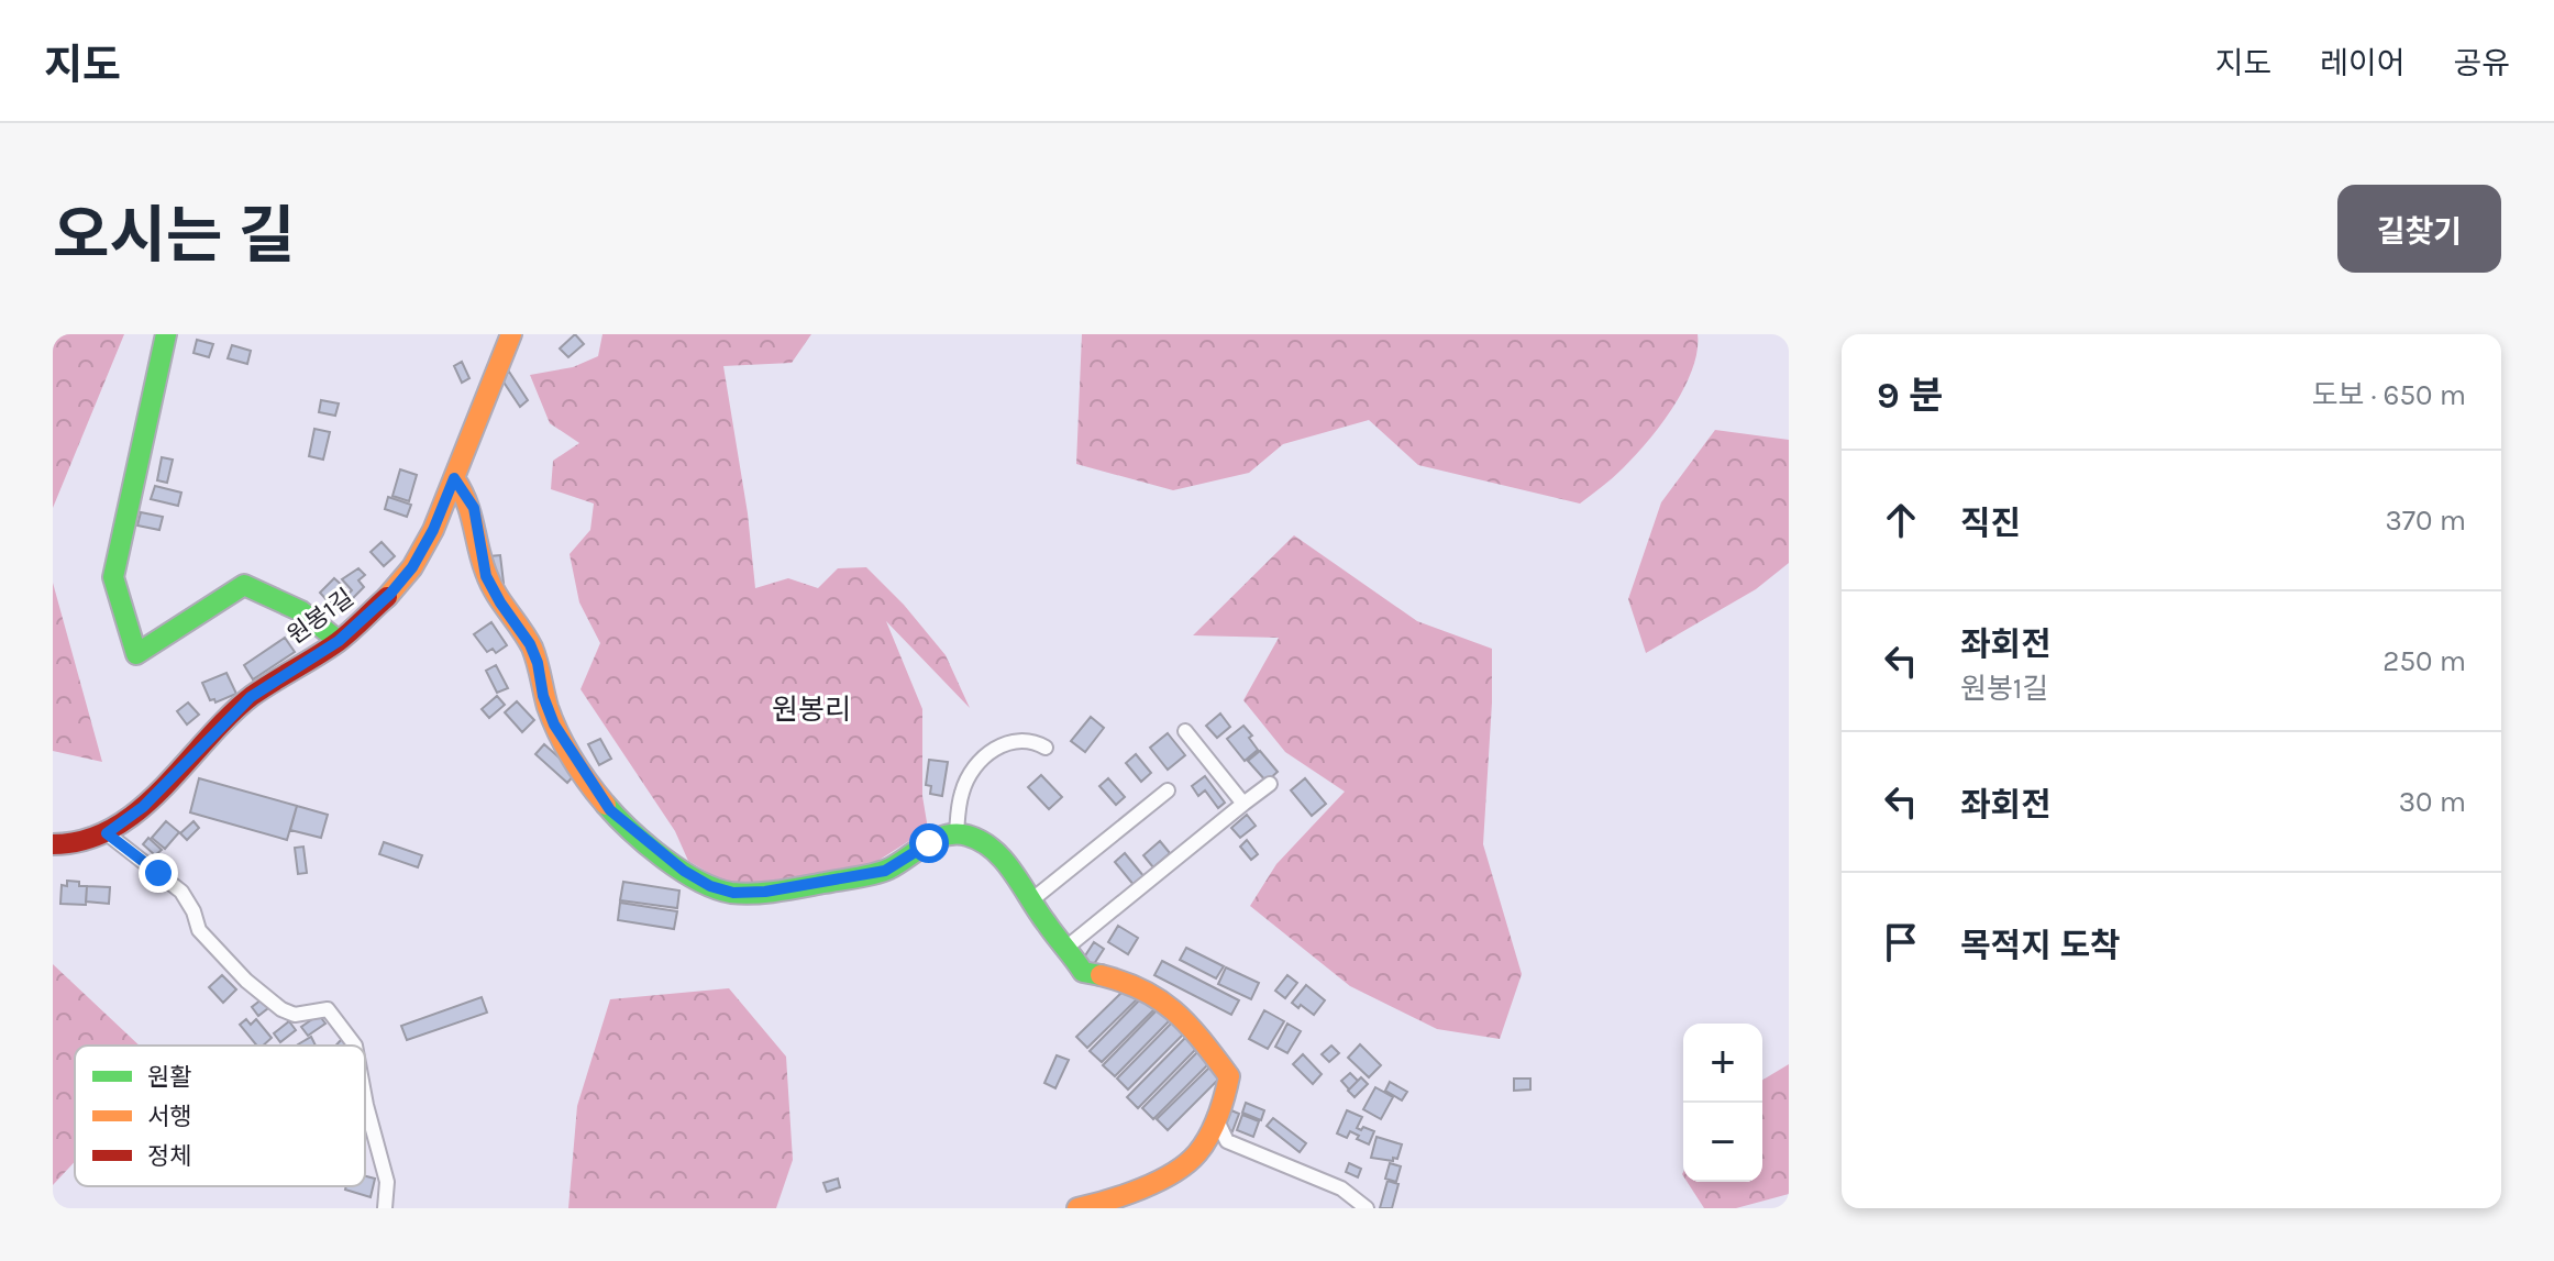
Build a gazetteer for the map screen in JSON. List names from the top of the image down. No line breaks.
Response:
{"streets":{"street":["원봉1길"]},"districts":["원봉리"],"legend":["원활","서행","정체"],"page":{"header":"지도","nav":["지도","레이어","공유"],"title":"오시는 길","buttons":"길찾기","heading":["9 분","도보 · 650 m"],"list":[["직진","370 m"],["좌회전","원봉1길","250 m"],["좌회전","30 m"],"목적지 도착"],"map_buttons":["+","−"]}}
